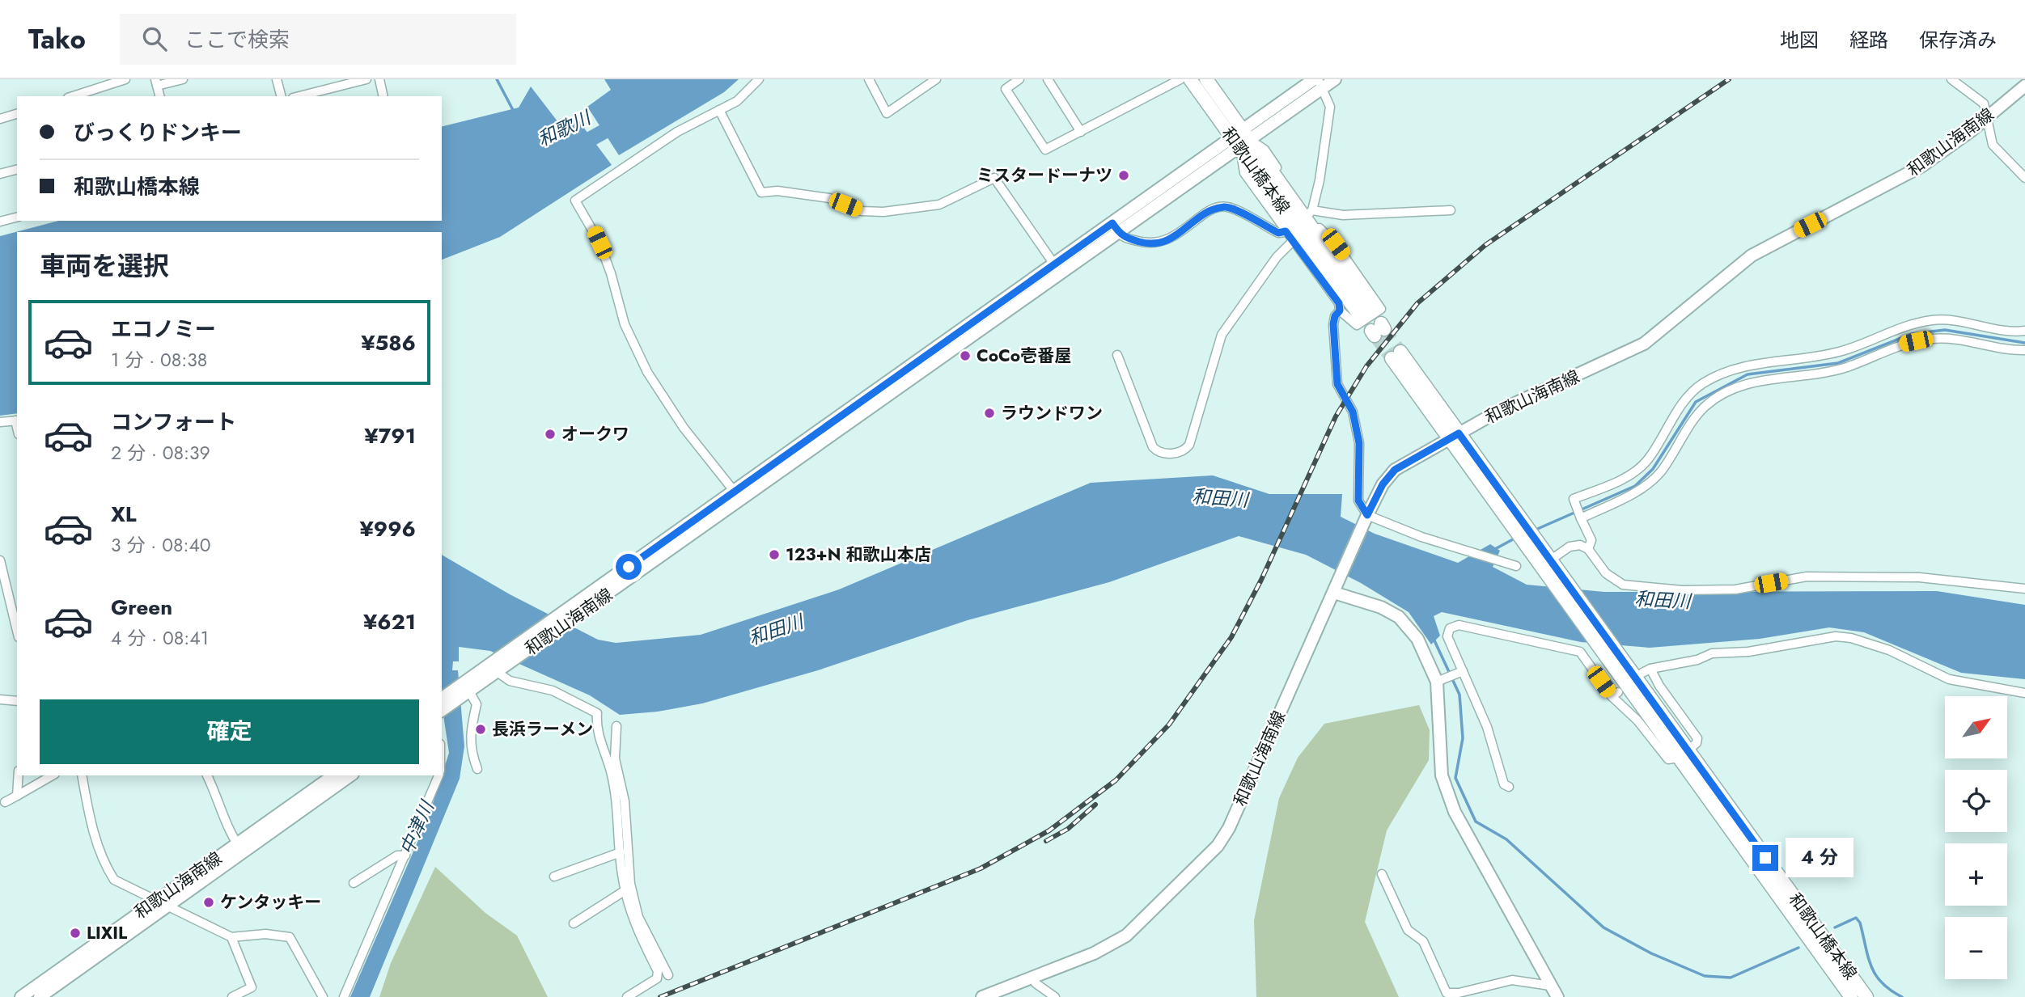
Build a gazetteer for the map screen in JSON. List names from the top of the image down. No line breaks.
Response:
{"streets":{"main road":["和歌山海南線","和歌山橋本線"]},"crossings":[["和歌山海南線","和歌山橋本線"]],"water":["和歌川","和田川","中津川"],"places":["ミスタードーナツ","CoCo壱番屋","ラウンドワン","オークワ","123+N 和歌山本店","長浜ラーメン","ケンタッキー","LIXIL"],"north":"top right","page":{"header":"Tako","search":"ここで検索","nav":["地図","経路","保存済み"],"banner":["びっくりドンキー","和歌山橋本線"],"heading":"車両を選択","list":[{"name":"エコノミー","note":"1 分 · 08:38","value":"¥586"},{"name":"コンフォート","note":"2 分 · 08:39","value":"¥791"},{"name":"XL","note":"3 分 · 08:40","value":"¥996"},{"name":"Green","note":"4 分 · 08:41","value":"¥621"}],"buttons":"確定","map_buttons":["+","−"],"bubble":"4 分"}}
